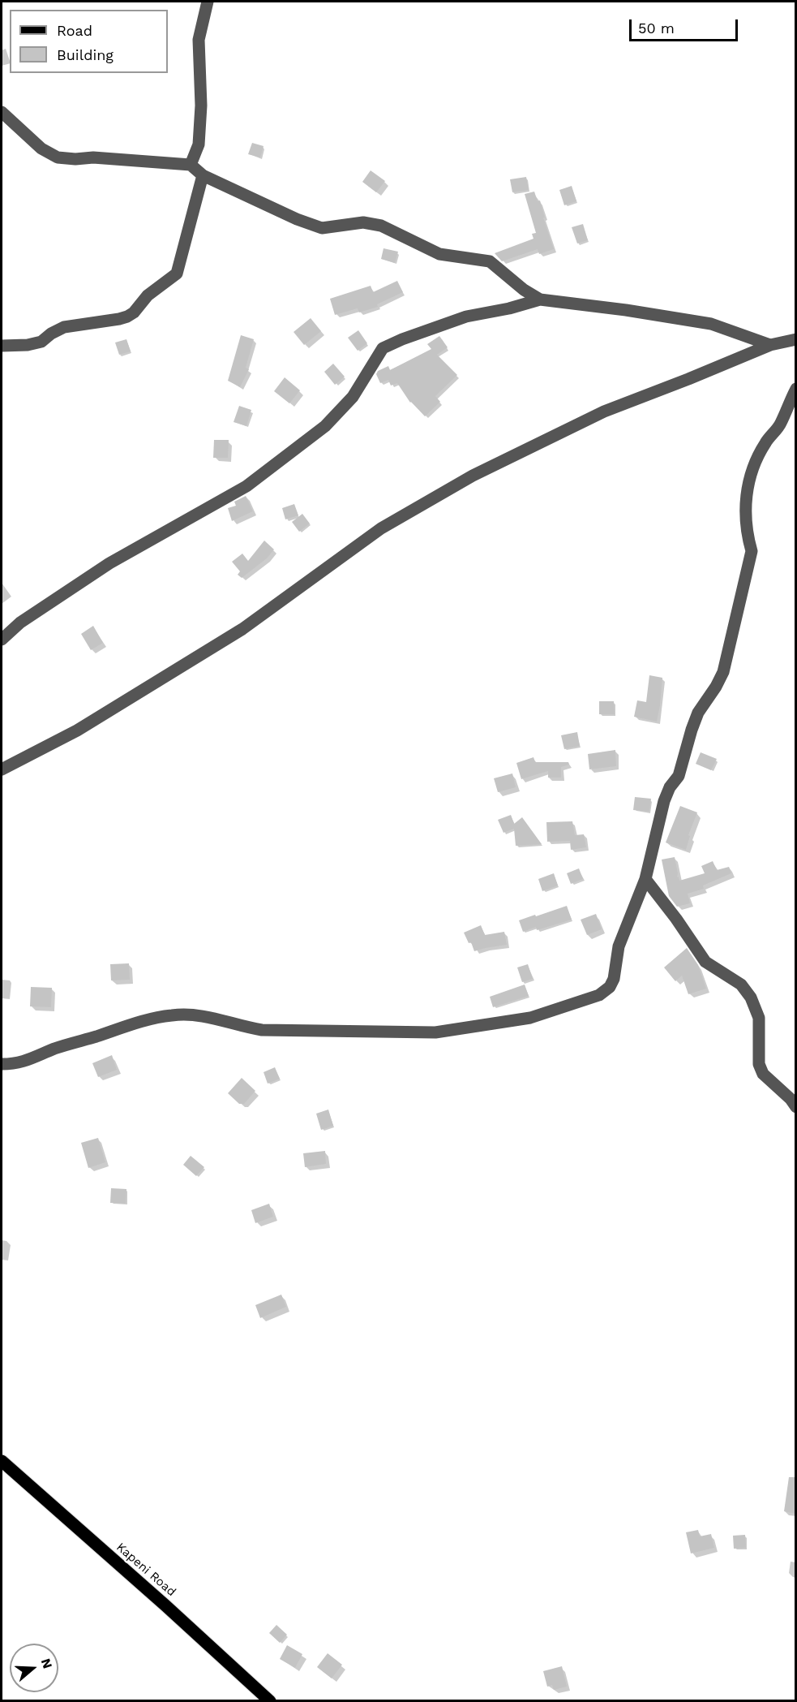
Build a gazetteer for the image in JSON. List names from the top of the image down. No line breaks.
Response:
{"streets":{"main road":["Kapeni Road"]},"legend":["Road","Building"],"scale_bar":"50 m","north":"right"}
